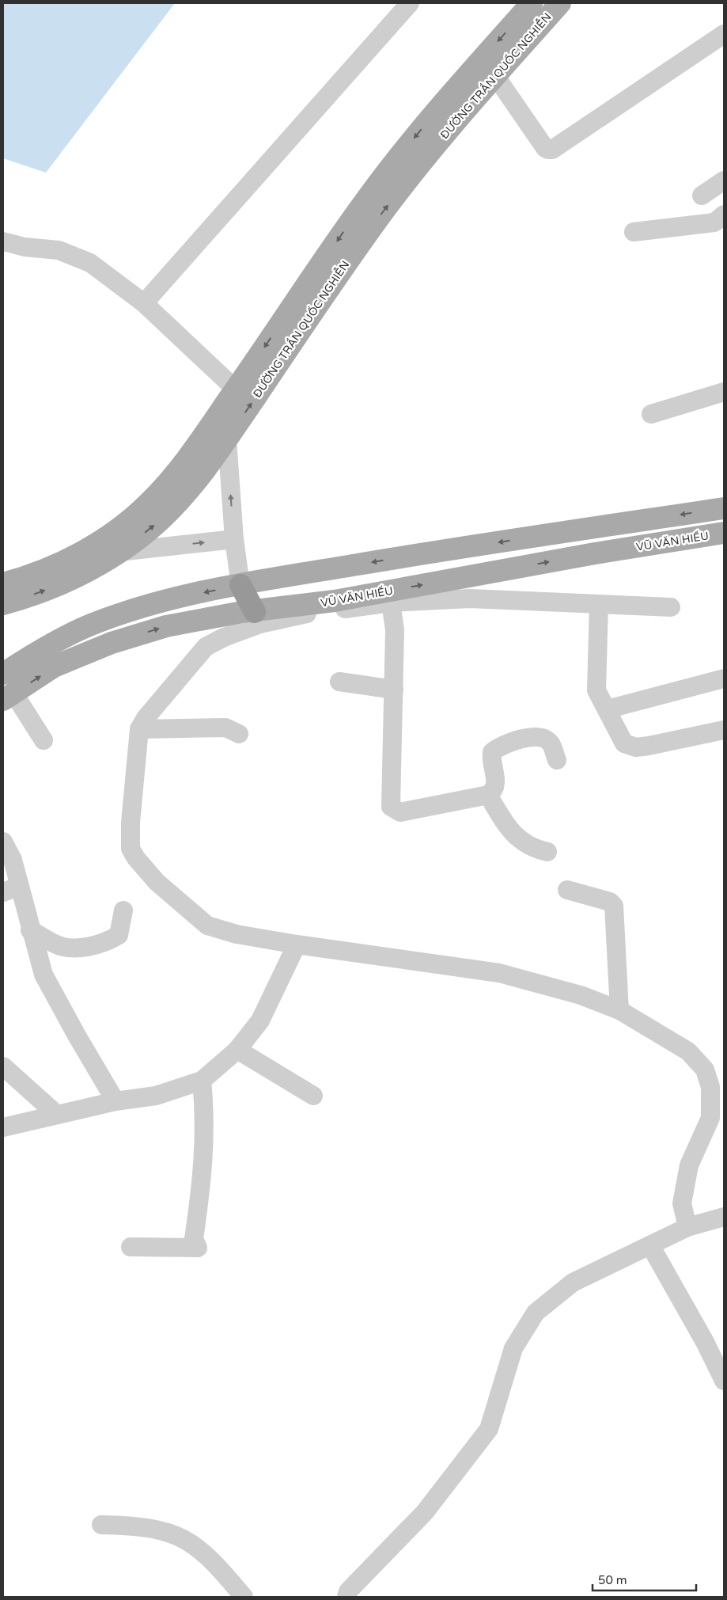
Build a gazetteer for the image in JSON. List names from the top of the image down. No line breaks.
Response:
{"streets":{"main road":["ĐƯỜNG TRẦN QUỐC NGHIỄN","VŨ VĂN HIẾU"]},"scale_bar":"50 m"}
